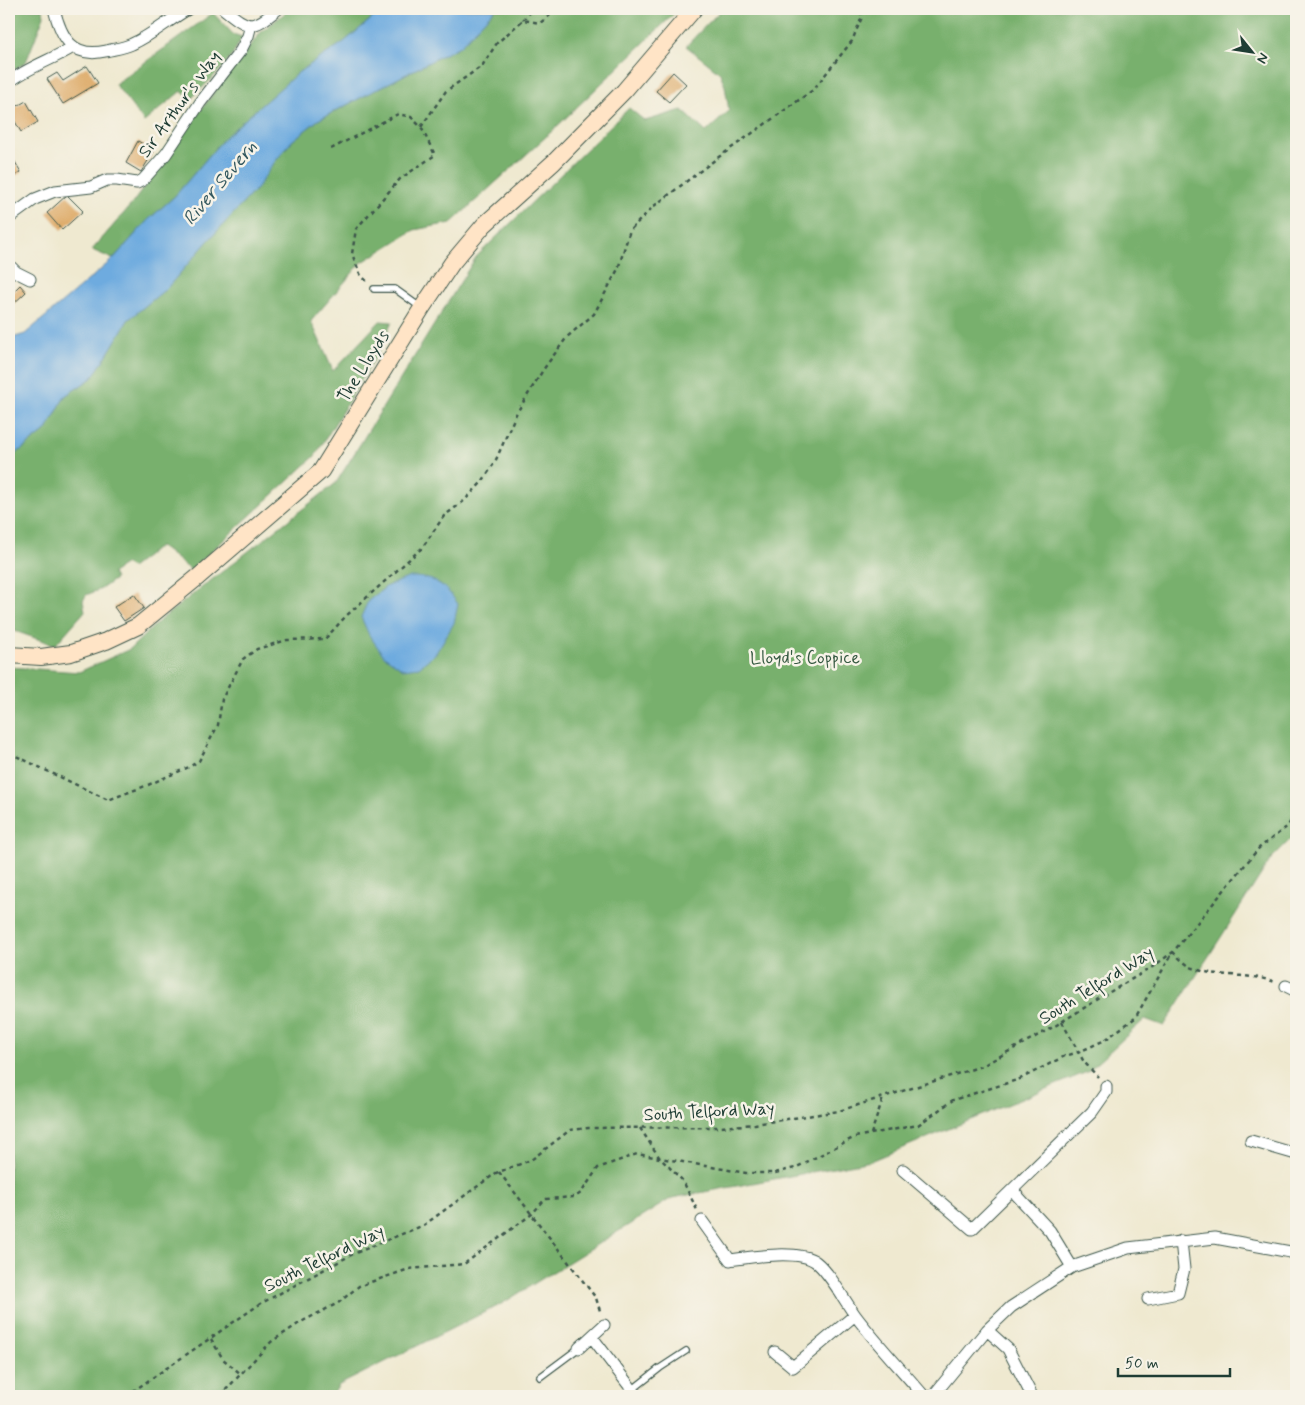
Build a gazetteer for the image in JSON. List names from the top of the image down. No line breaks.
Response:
{"streets":{"street":["Sir Arthur's Way","The Lloyds"],"path":["South Telford Way"]},"water":["River Severn"],"parks":["Lloyd's Coppice"],"scale_bar":"50 m","north":"bottom right"}
